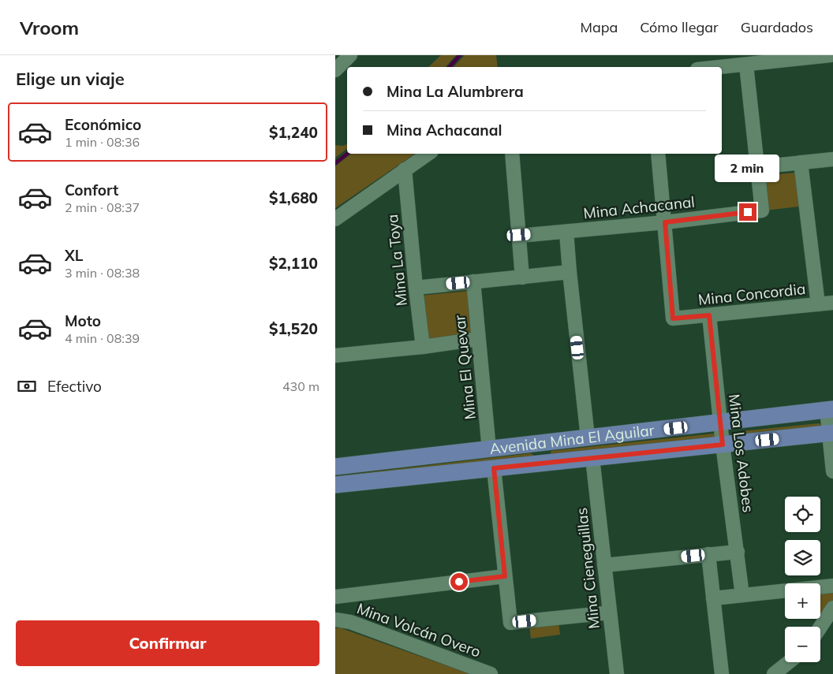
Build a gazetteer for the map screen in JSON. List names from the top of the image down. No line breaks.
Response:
{"streets":{"main road":["Avenida Mina El Aguilar"],"street":["Mina Achacanal","Mina La Toya","Mina Concordia","Mina El Quevar","Mina Los Adobes","Mina Cieneguillas","Mina Volcán Overo"]},"crossings":[["Mina Achacanal","Mina Concordia"],["Mina Concordia","Mina Los Adobes"],["Mina El Quevar","Avenida Mina El Aguilar"],["Avenida Mina El Aguilar","Mina Los Adobes"],["Avenida Mina El Aguilar","Mina Cieneguillas"]],"page":{"header":"Vroom","nav":["Mapa","Cómo llegar","Guardados"],"heading":"Elige un viaje","banner":["Mina La Alumbrera","Mina Achacanal"],"list":[{"name":"Económico","note":"1 min · 08:36","value":"$1,240"},{"name":"Confort","note":"2 min · 08:37","value":"$1,680"},{"name":"XL","note":"3 min · 08:38","value":"$2,110"},{"name":"Moto","note":"4 min · 08:39","value":"$1,520"}],"bubble":"2 min","pay":["Efectivo","430 m"],"map_buttons":["+","−"],"buttons":"Confirmar"}}
